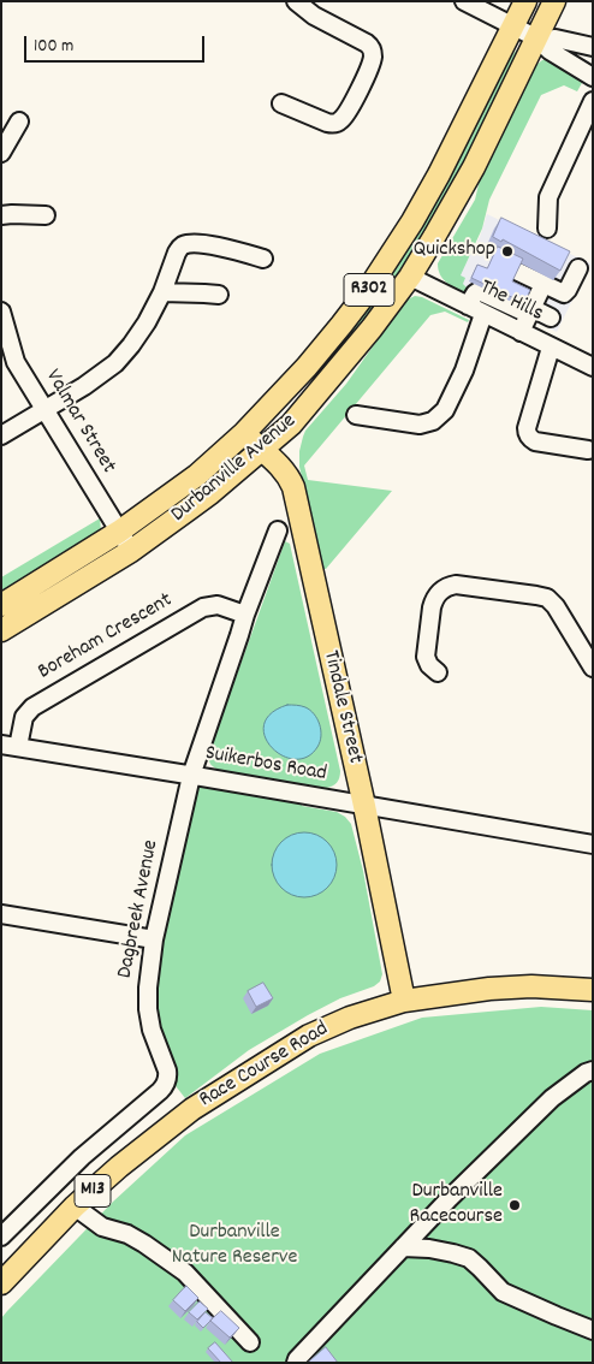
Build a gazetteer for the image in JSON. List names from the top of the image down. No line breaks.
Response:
{"streets":{"main road":["R302","Durbanville Avenue","Tindale Street","Race Course Road","M13"],"street":["The Hills","Valmar Street","Boreham Crescent","Suikerbos Road","Dagbreek Avenue"]},"crossings":[["The Hills","Durbanville Avenue"],["Valmar Street","Durbanville Avenue"],["Durbanville Avenue","Tindale Street"],["Boreham Crescent","Suikerbos Road"],["Boreham Crescent","Dagbreek Avenue"],["Tindale Street","Suikerbos Road"],["Tindale Street","Race Course Road"],["Suikerbos Road","Dagbreek Avenue"]],"parks":["Durbanville Nature Reserve"],"places":["Quickshop","Durbanville Racecourse"],"scale_bar":"100 m"}
